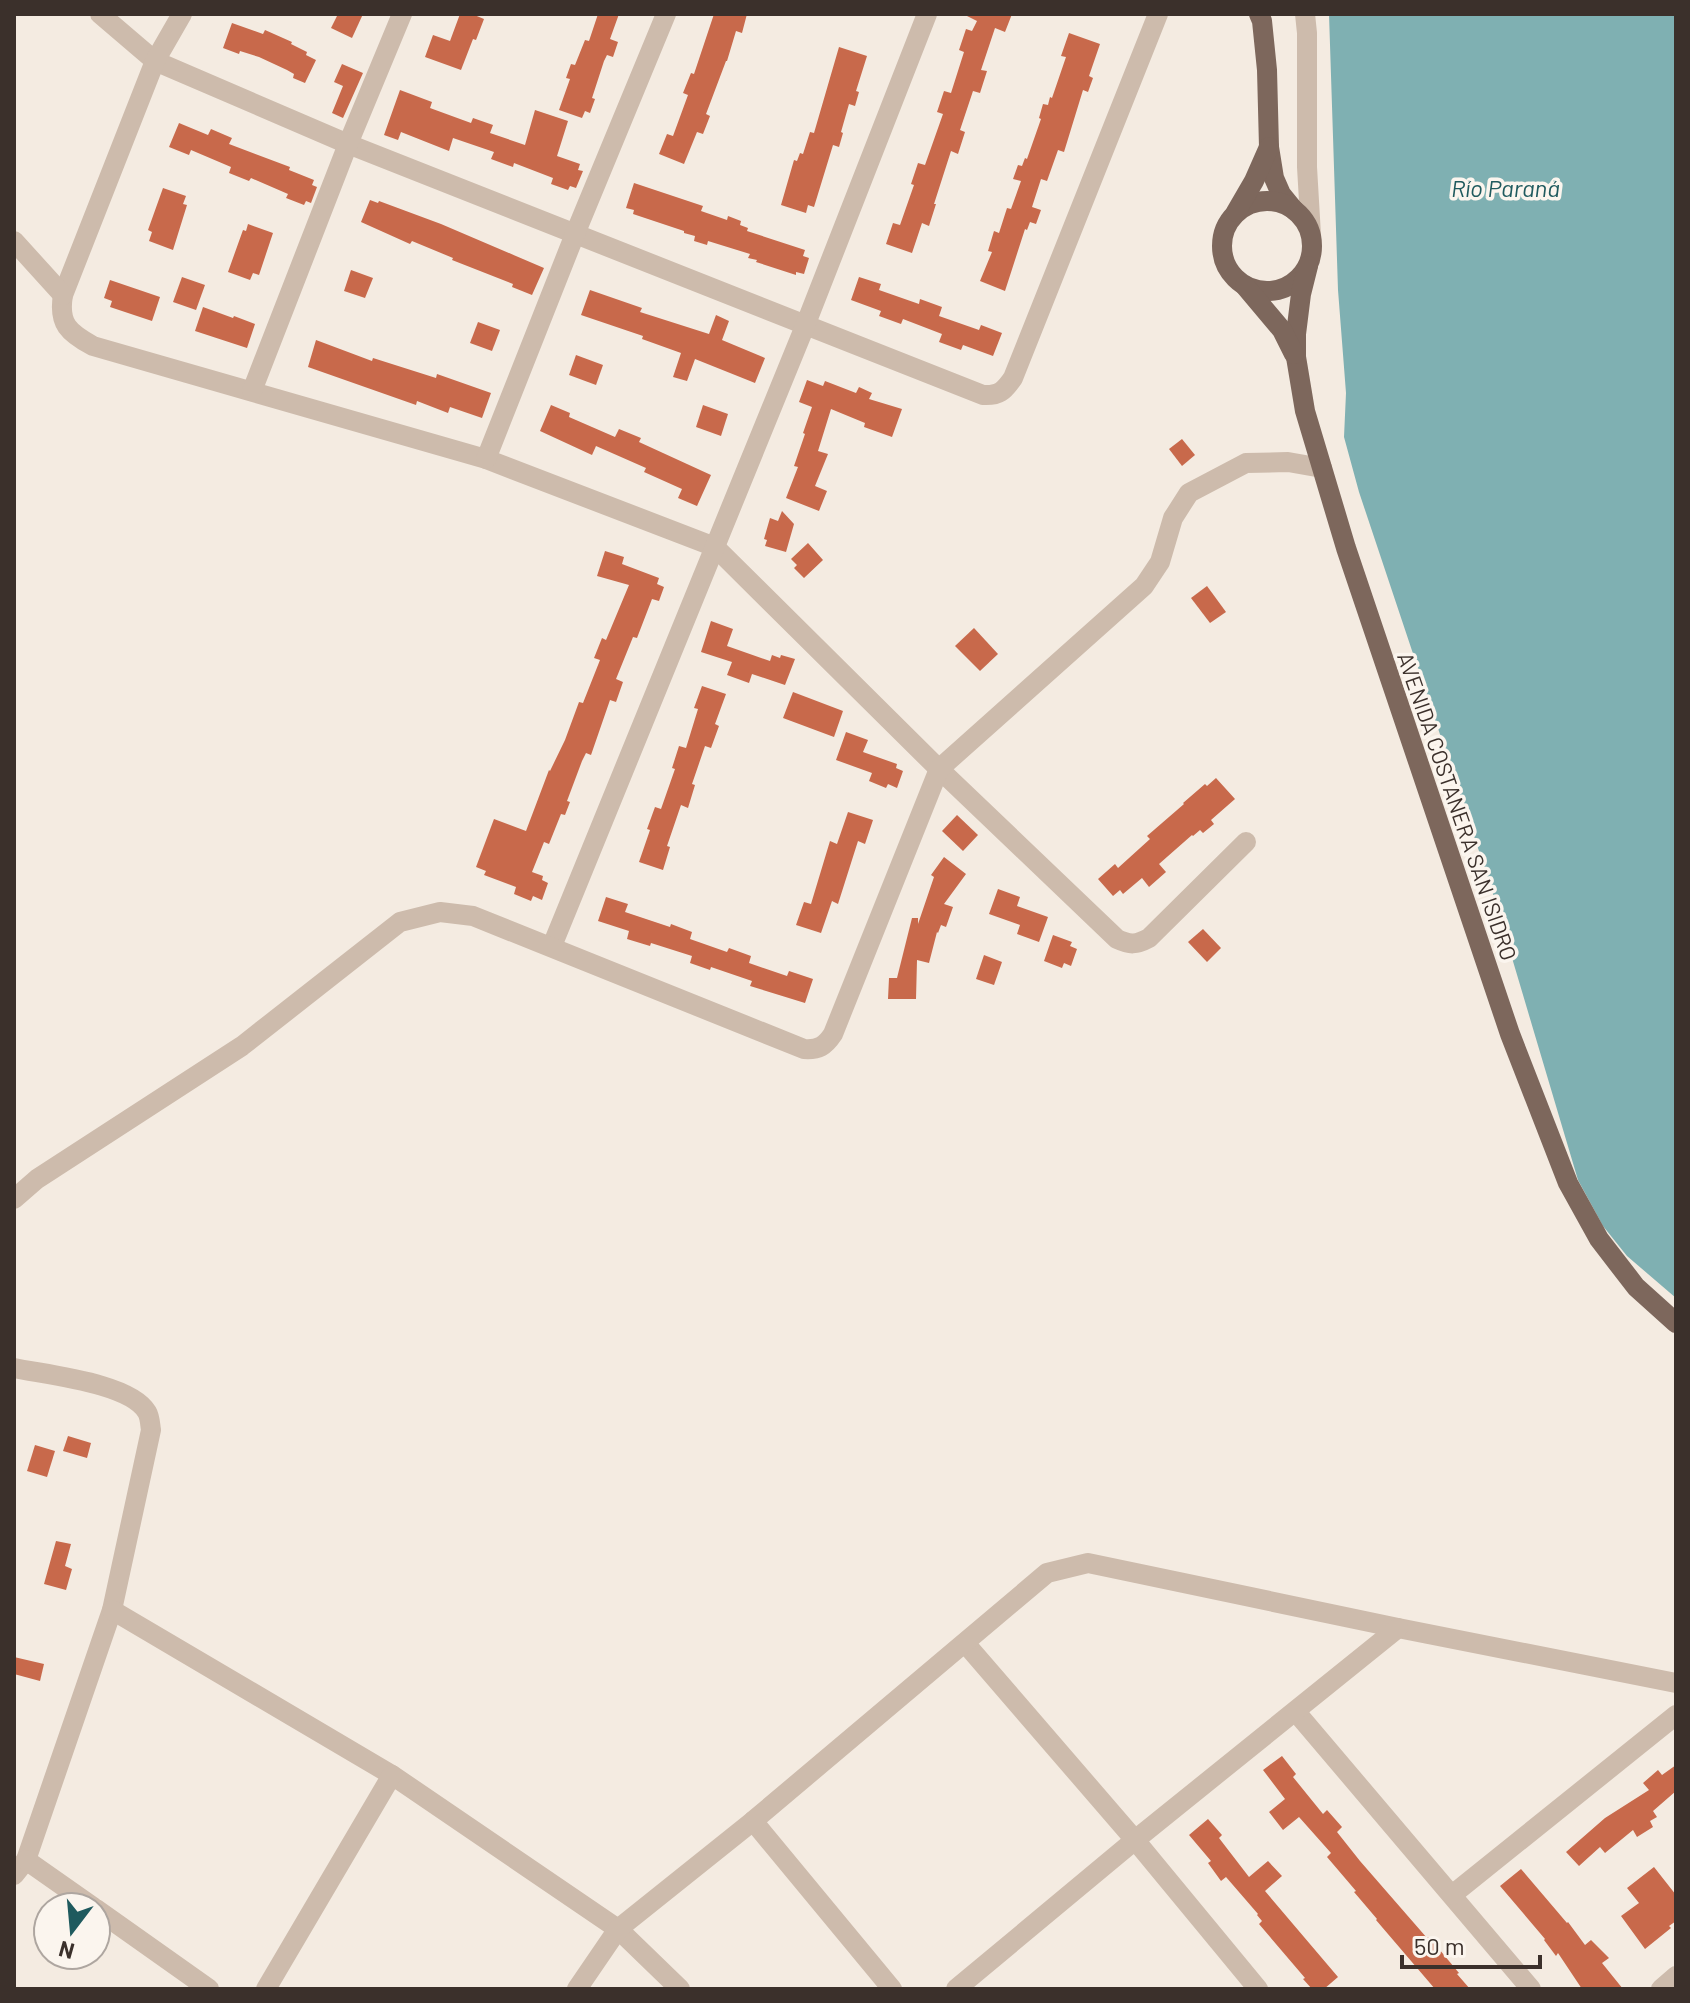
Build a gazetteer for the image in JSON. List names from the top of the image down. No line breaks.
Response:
{"streets":{"main road":["AVENIDA COSTANERA SAN ISIDRO"]},"water":["Río Paraná"],"scale_bar":"50 m","north":"bottom"}
